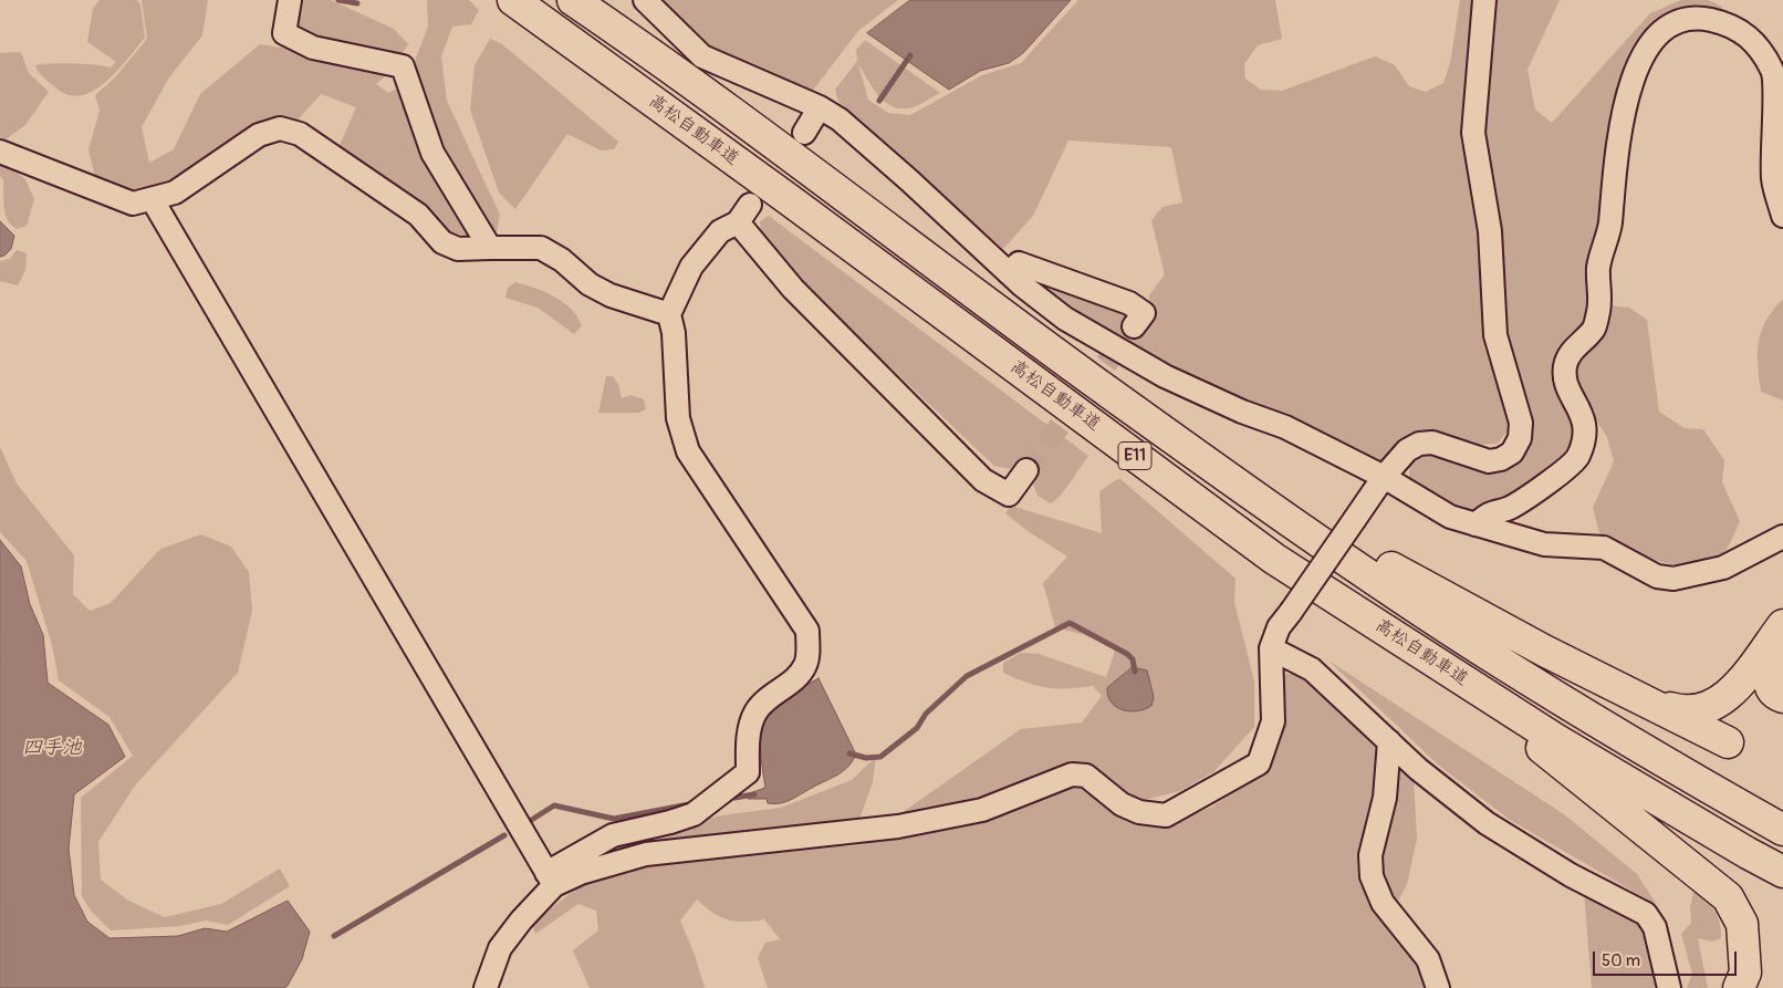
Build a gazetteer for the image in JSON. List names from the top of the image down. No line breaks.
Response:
{"streets":{"highway":["高松自動車道","E11"]},"water":["四手池"],"scale_bar":"50 m"}
